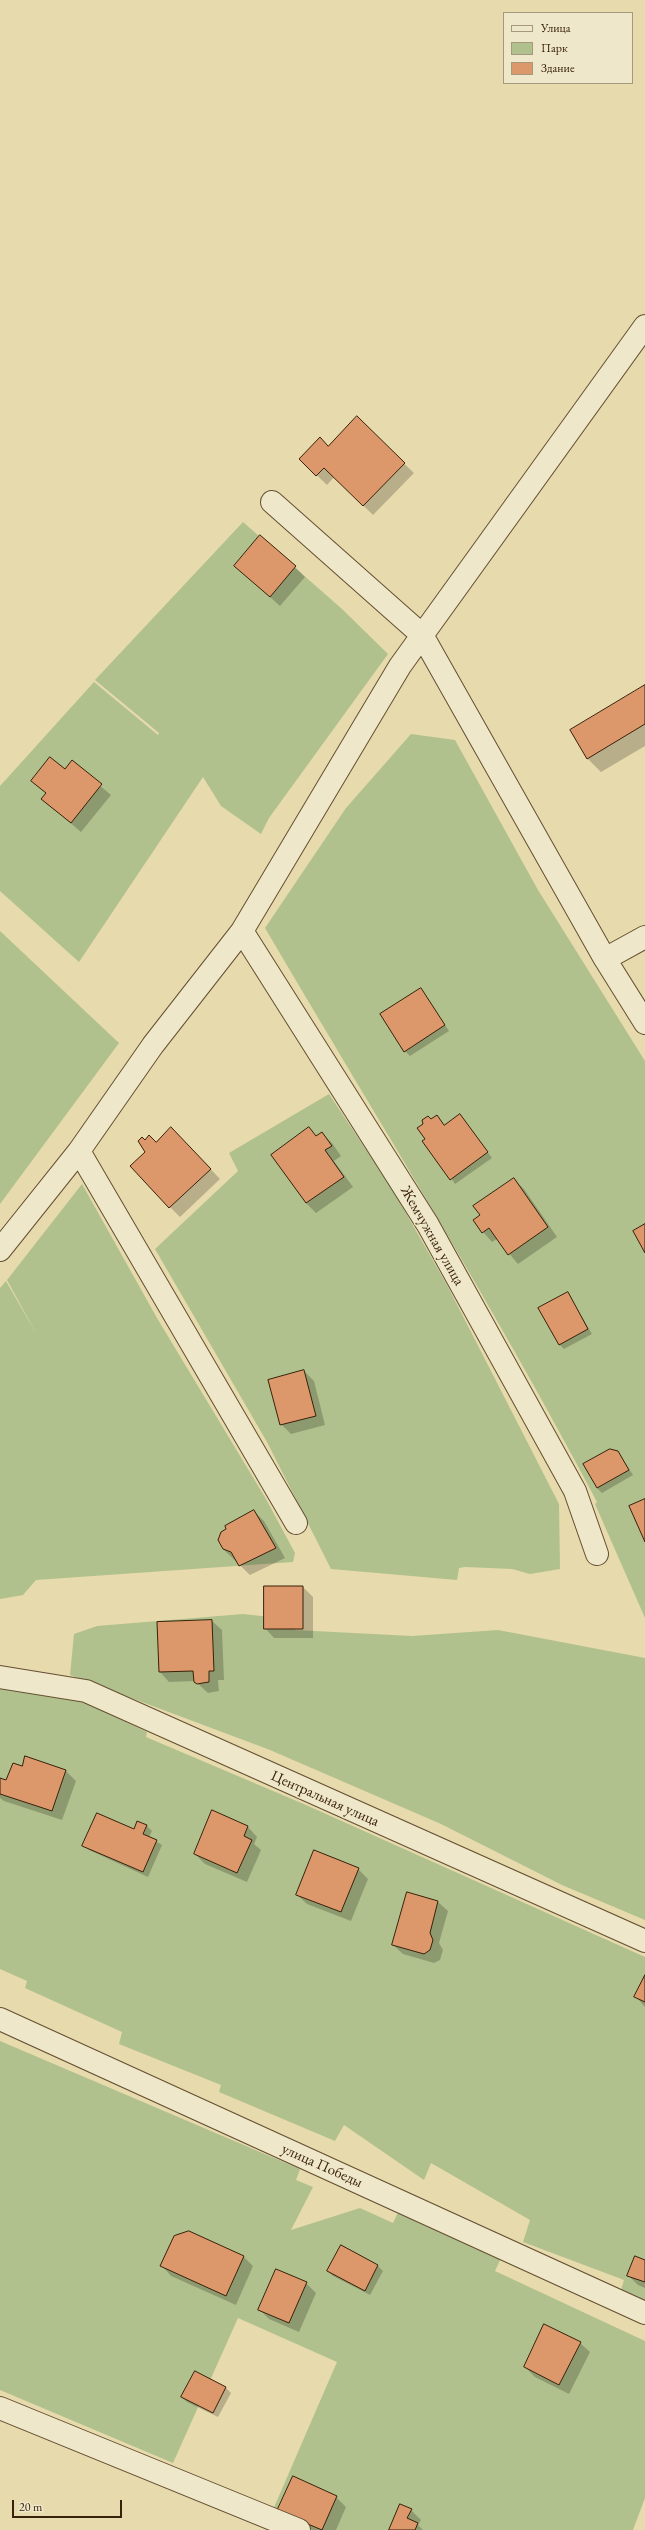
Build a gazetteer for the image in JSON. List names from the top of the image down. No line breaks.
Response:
{"streets":{"street":["Жемчужная улица","Центральная улица","улица Победы"]},"legend":["Улица","Парк","Здание"],"scale_bar":"20 m"}
